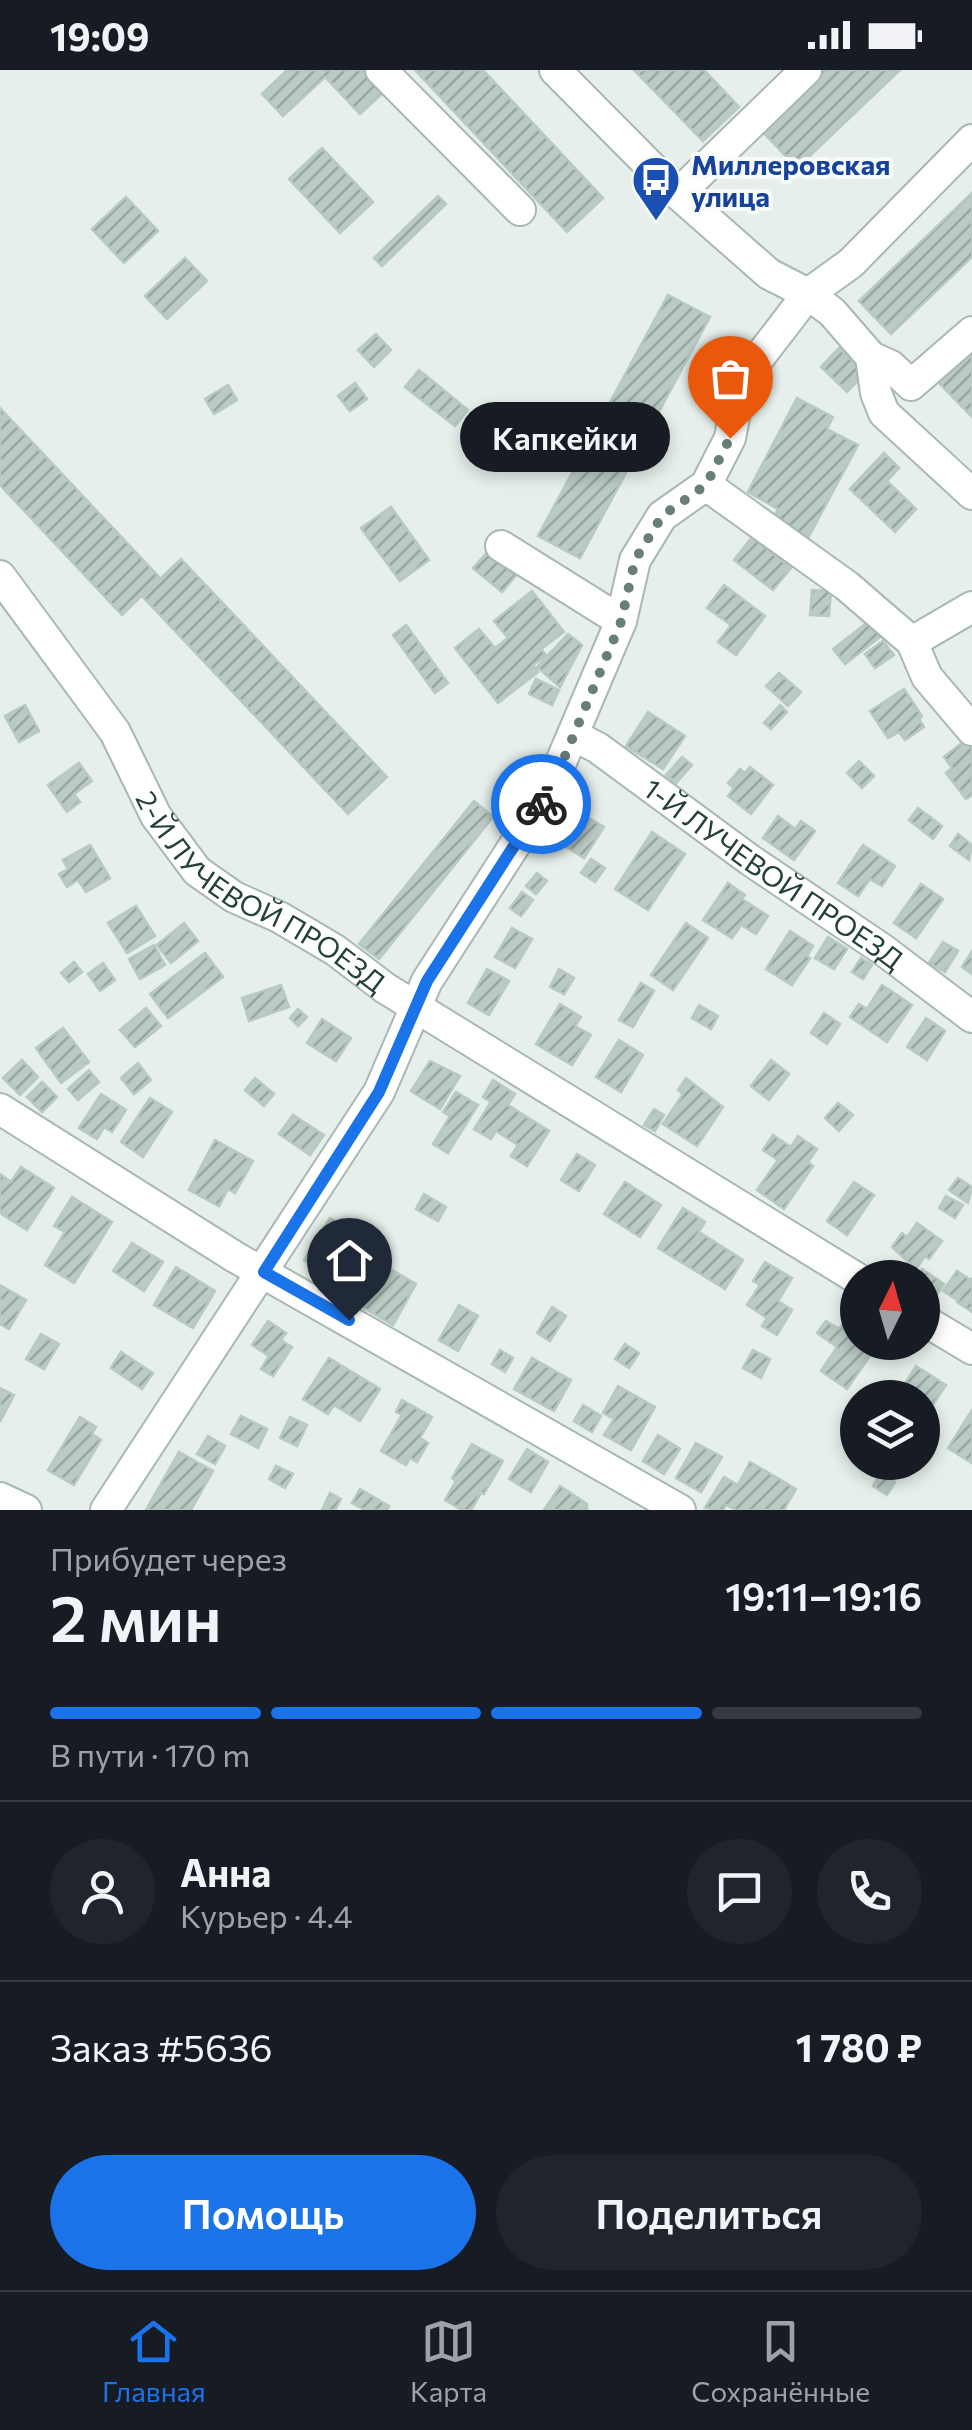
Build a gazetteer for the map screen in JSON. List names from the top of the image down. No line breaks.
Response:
{"streets":{"street":["1-Й ЛУЧЕВОЙ ПРОЕЗД","2-Й ЛУЧЕВОЙ ПРОЕЗД"]},"places":{"bus stop":["Миллеровская улица"],"other":["Капкейки"]},"north":"top","page":{"status":"19:09","bubble":"Капкейки","heading":["2 мин","Прибудет через","19:11–19:16"],"panel":["Анна","Курьер · 4.4","Заказ #5636","1 780 ₽"],"bar":"В пути · 170 m","buttons":["Помощь","Поделиться"],"tabs":["Главная","Карта","Сохранённые"]}}
